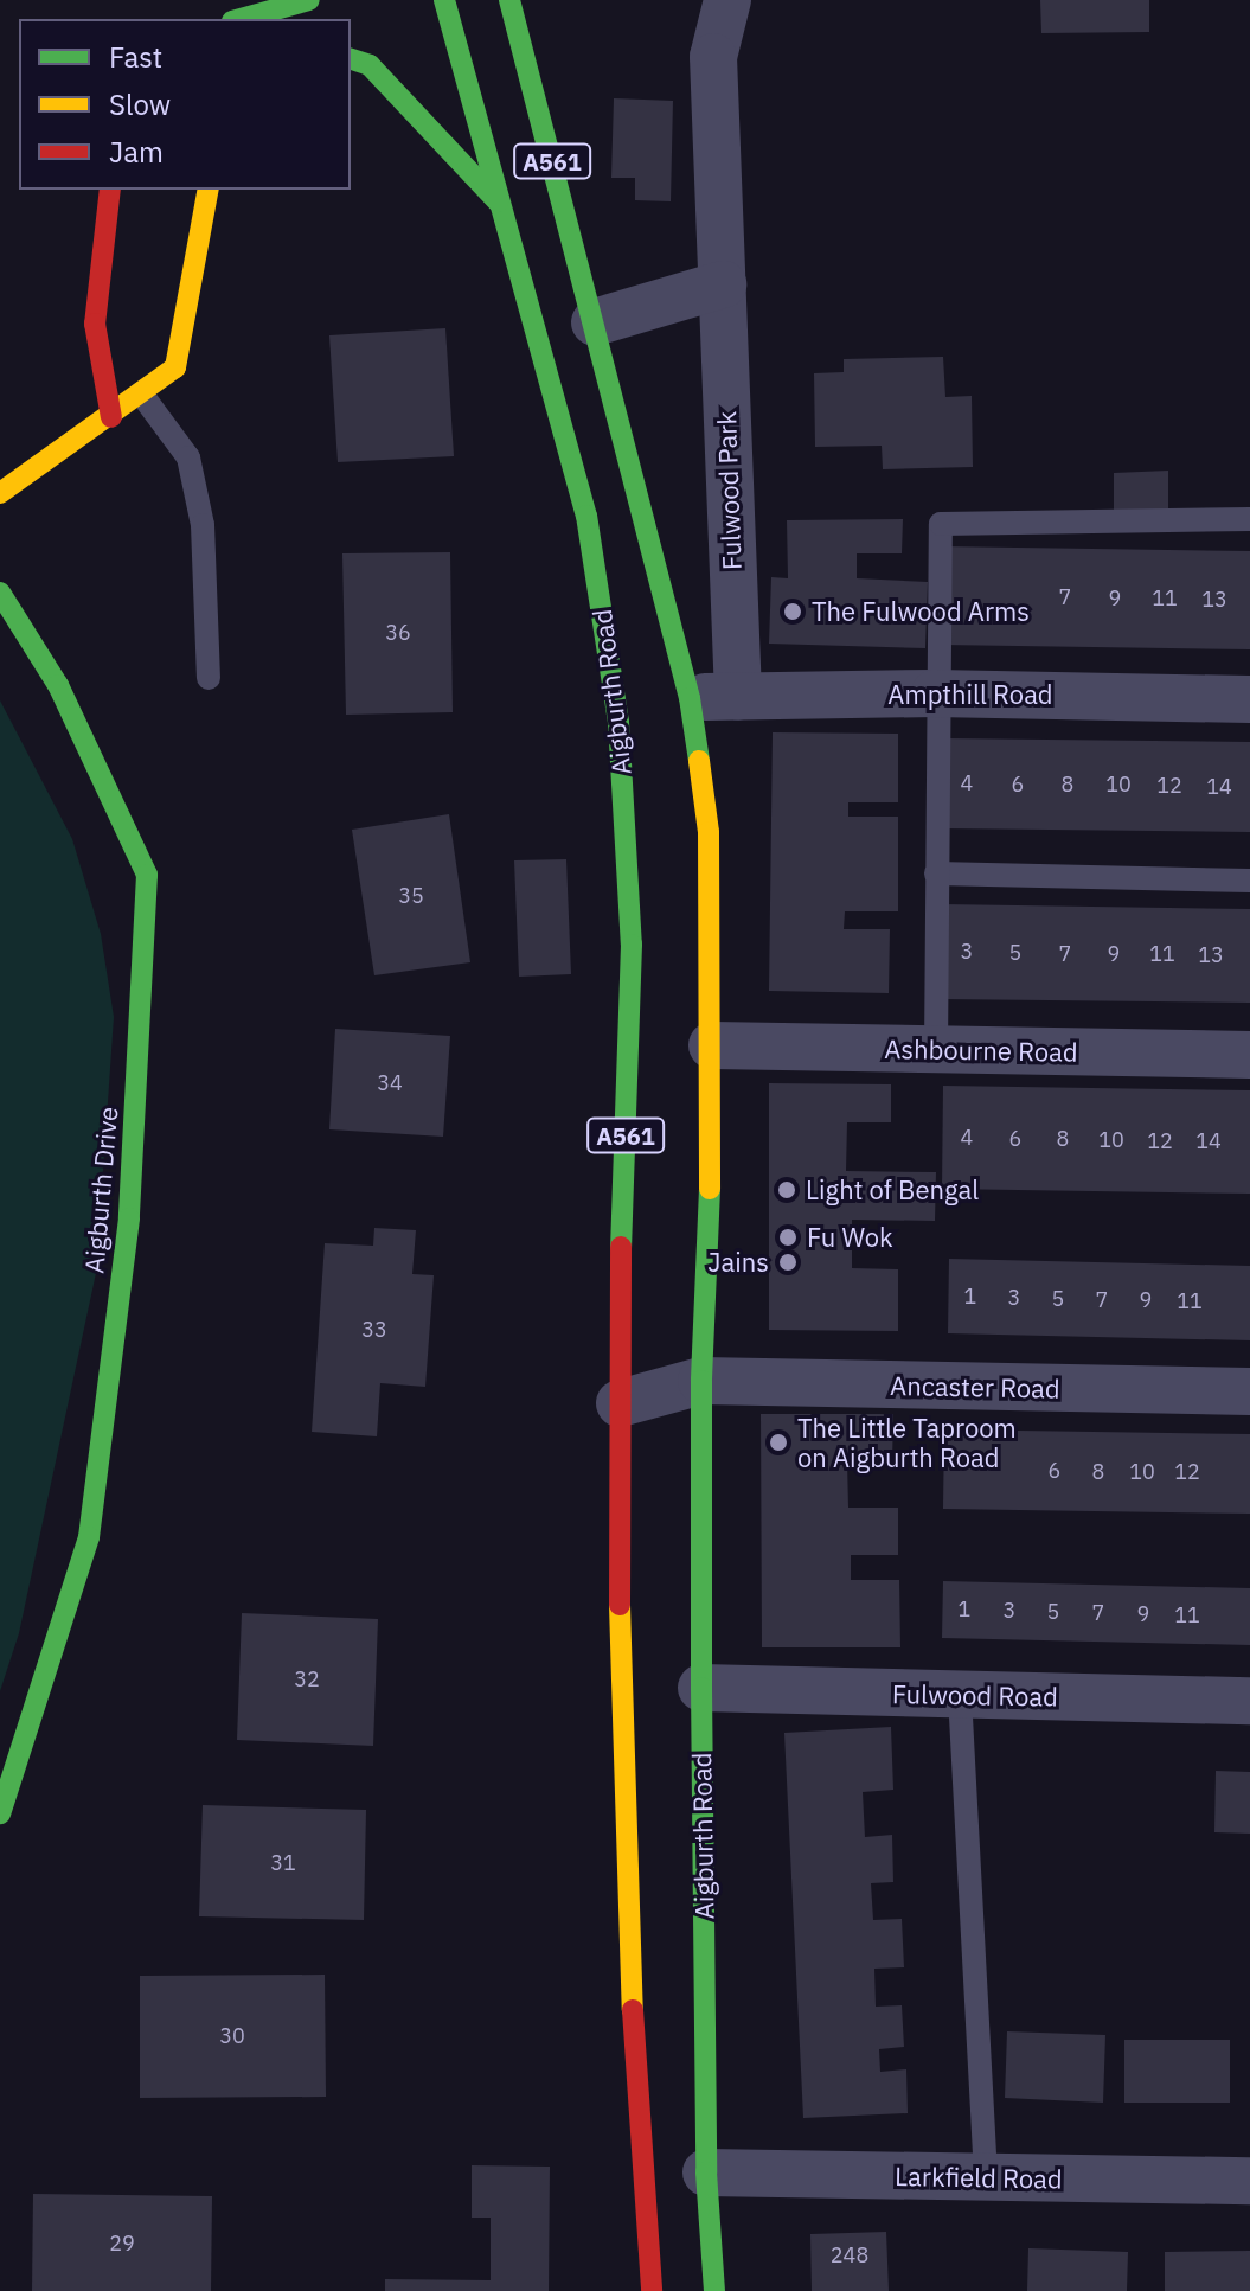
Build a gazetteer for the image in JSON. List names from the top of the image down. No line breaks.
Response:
{"streets":{"main road":["A561","Aigburth Road","Aigburth Drive"],"street":["Fulwood Park","Ampthill Road","Ashbourne Road","Ancaster Road","Fulwood Road","Larkfield Road"]},"crossings":[["Fulwood Park","Ampthill Road"],["Aigburth Road","Ampthill Road"],["Aigburth Road","Ashbourne Road"],["Aigburth Road","Ancaster Road"],["Aigburth Road","Fulwood Road"],["Aigburth Road","Larkfield Road"]],"places":["The Fulwood Arms","Light of Bengal","Fu Wok","Jains","The Little Taproom on Aigburth Road"],"house_numbers":["7","9","11","13","36","4","6","8","10","12","14","35","3","5","7","9","11","13","34","4","6","8","10","12","14","1","3","5","7","9","11","33","6","8","10","12","1","3","5","7","9","11","32","31","30","29","248"],"legend":["Fast","Slow","Jam"]}
